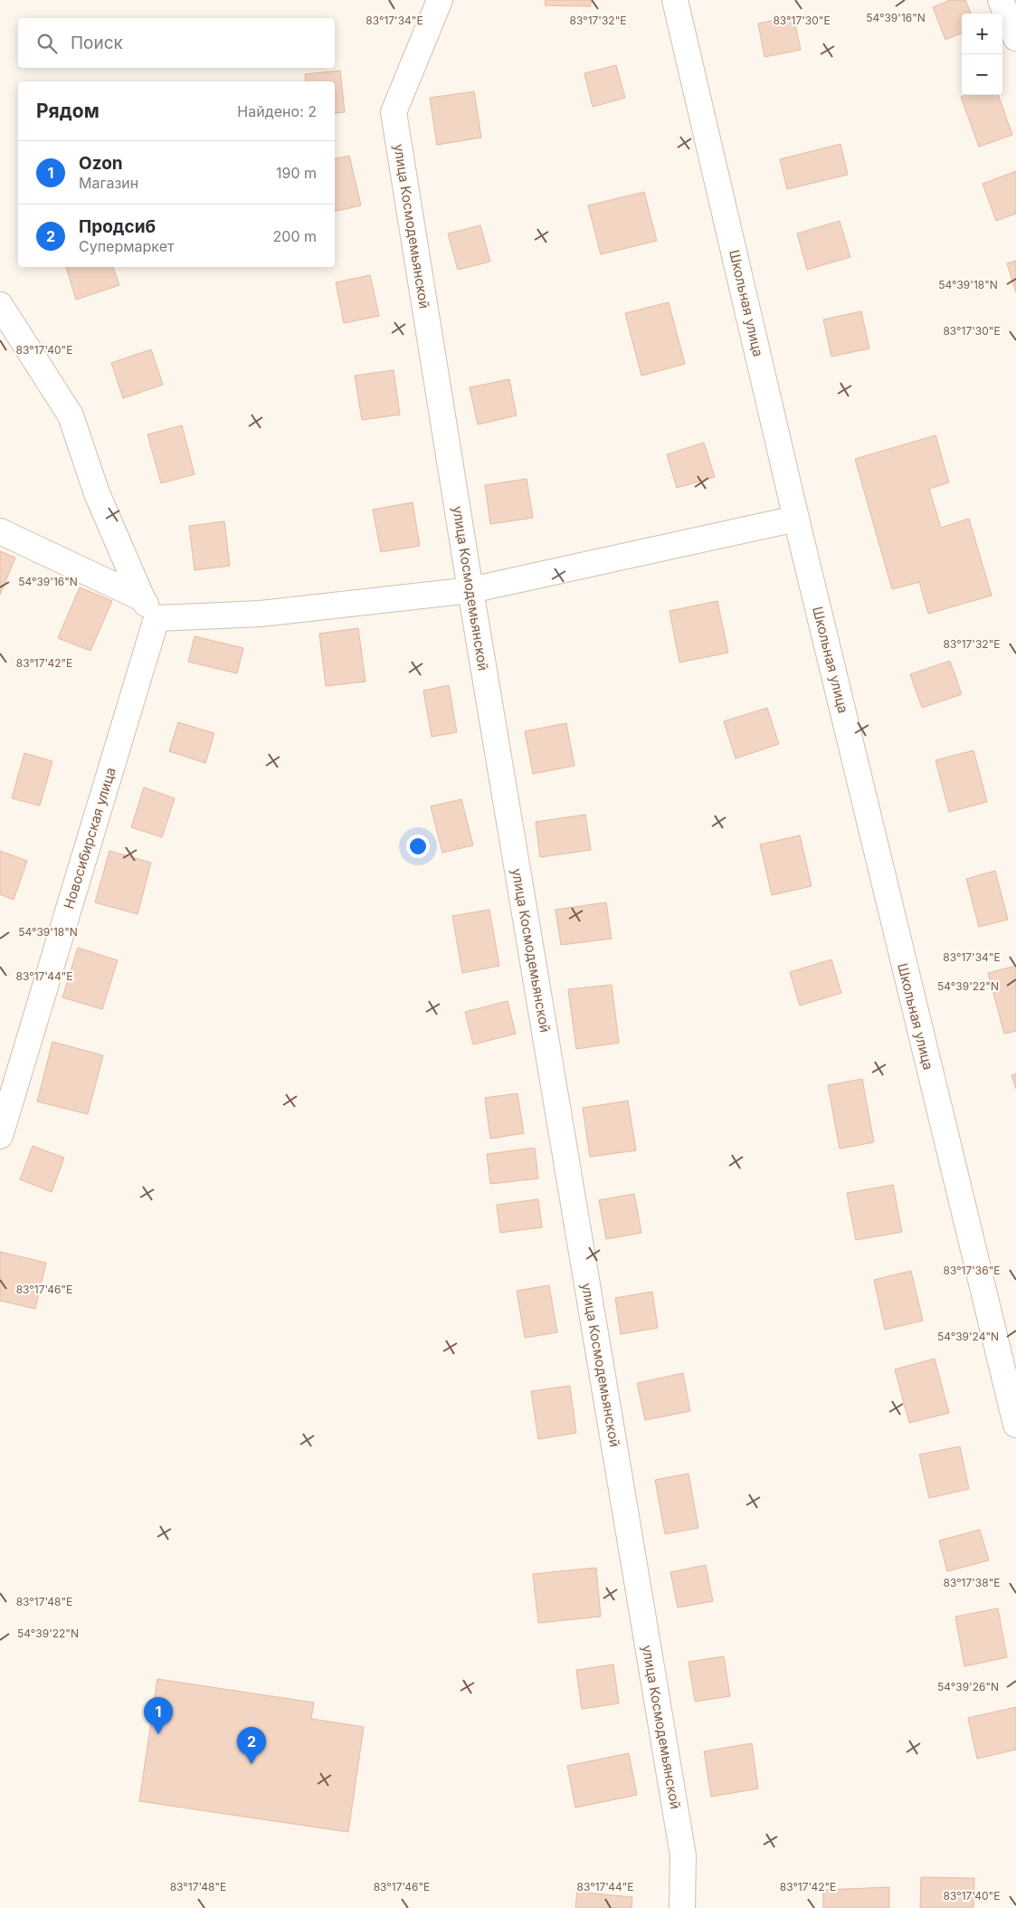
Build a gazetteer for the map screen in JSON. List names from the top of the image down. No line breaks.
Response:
{"streets":{"street":["улица Космодемьянской","Школьная улица","Новосибирская улица"]},"page":{"map_buttons":["+","−"],"search":"Поиск","heading":["Рядом","Найдено: 2"],"list":[{"mark":"1","name":"Ozon","note":"Магазин","value":"190 m"},{"mark":"2","name":"Продсиб","note":"Супермаркет","value":"200 m"}],"pins":["1","2"]},"coordinates":["54°39'16\"N","83°17'34\"E","83°17'32\"E","83°17'30\"E","54°39'18\"N","83°17'40\"E","83°17'42\"E","83°17'44\"E","54°39'22\"N","83°17'36\"E","83°17'46\"E","54°39'24\"N","83°17'38\"E","83°17'48\"E","54°39'26\"N"]}
